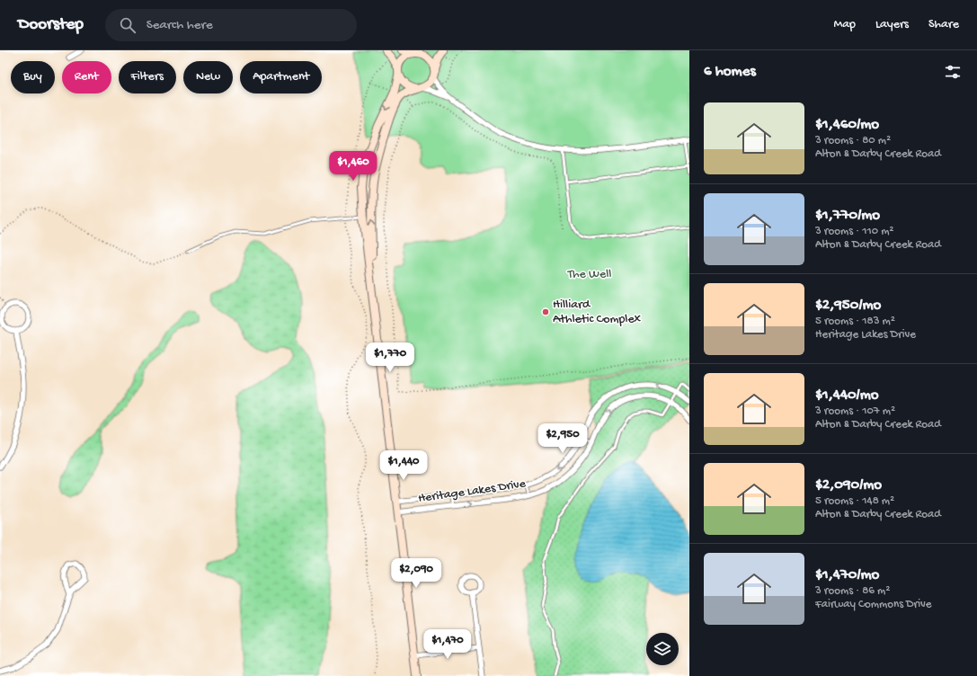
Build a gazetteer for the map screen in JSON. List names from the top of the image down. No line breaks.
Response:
{"streets":{"street":["Heritage Lakes Drive"]},"parks":["The Well"],"places":["Hilliard Athletic Complex"],"page":{"header":"Doorstep","search":"Search here","nav":["Map","Layers","Share"],"heading":"6 homes","chip":["Buy","Rent","Filters","New","Apartment"],"list":[{"name":"$1,460/mo","note":"3 rooms · 80 m² · Alton & Darby Creek Road"},{"name":"$1,770/mo","note":"3 rooms · 110 m² · Alton & Darby Creek Road"},{"name":"$2,950/mo","note":"5 rooms · 183 m² · Heritage Lakes Drive"},{"name":"$1,440/mo","note":"3 rooms · 107 m² · Alton & Darby Creek Road"},{"name":"$2,090/mo","note":"5 rooms · 148 m² · Alton & Darby Creek Road"},{"name":"$1,470/mo","note":"3 rooms · 86 m² · Fairway Commons Drive"}],"price":["$1,460","$1,770","$2,950","$1,440","$2,090","$1,470"]}}
